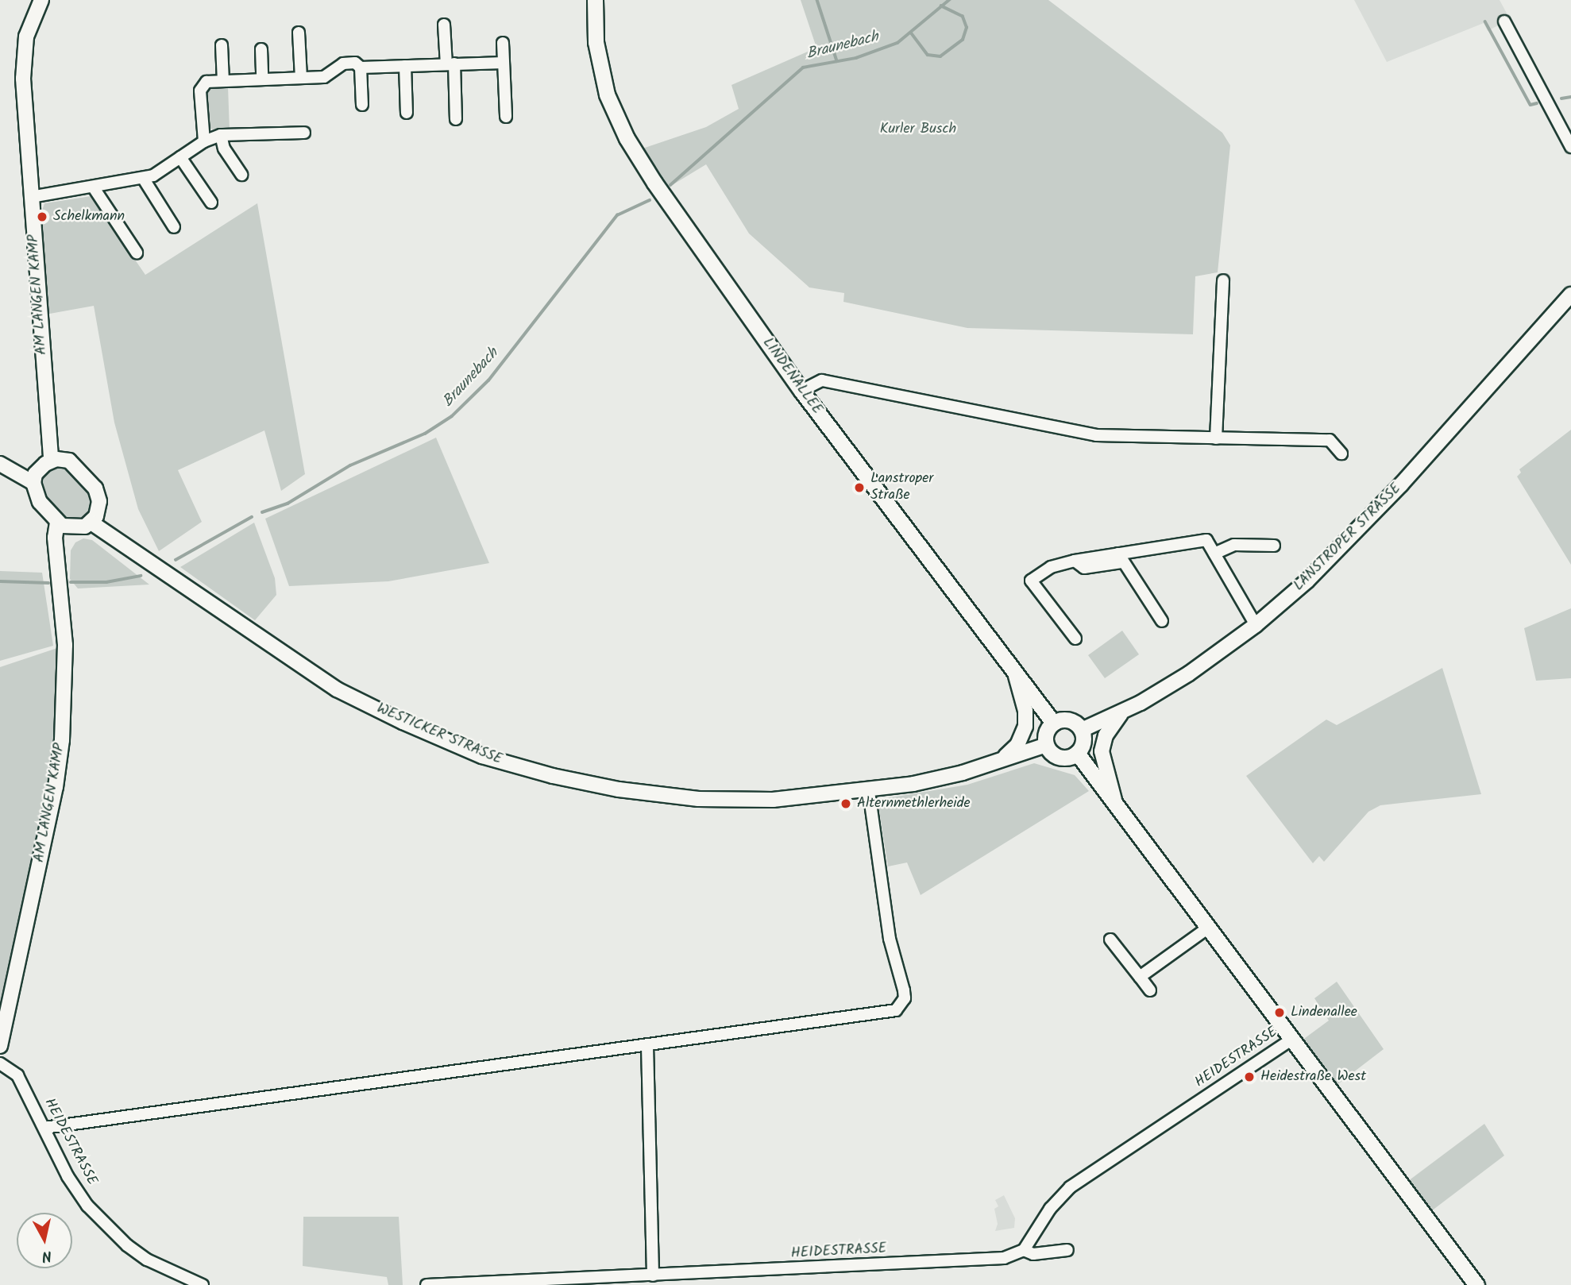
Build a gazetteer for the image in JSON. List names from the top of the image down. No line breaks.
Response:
{"streets":{"main road":["LINDENALLEE"],"street":["AM LANGEN KAMP","LANSTROPER STRASSE","WESTICKER STRASSE","HEIDESTRASSE"]},"crossings":[["AM LANGEN KAMP","WESTICKER STRASSE"],["LINDENALLEE","LANSTROPER STRASSE"],["LINDENALLEE","WESTICKER STRASSE"],["LANSTROPER STRASSE","WESTICKER STRASSE"]],"water":["Braunebach"],"parks":["Kurler Busch"],"places":["Schelkmann","Lanstroper Straße","Alternmethlerheide","Lindenallee","Heidestraße West"],"north":"bottom"}
